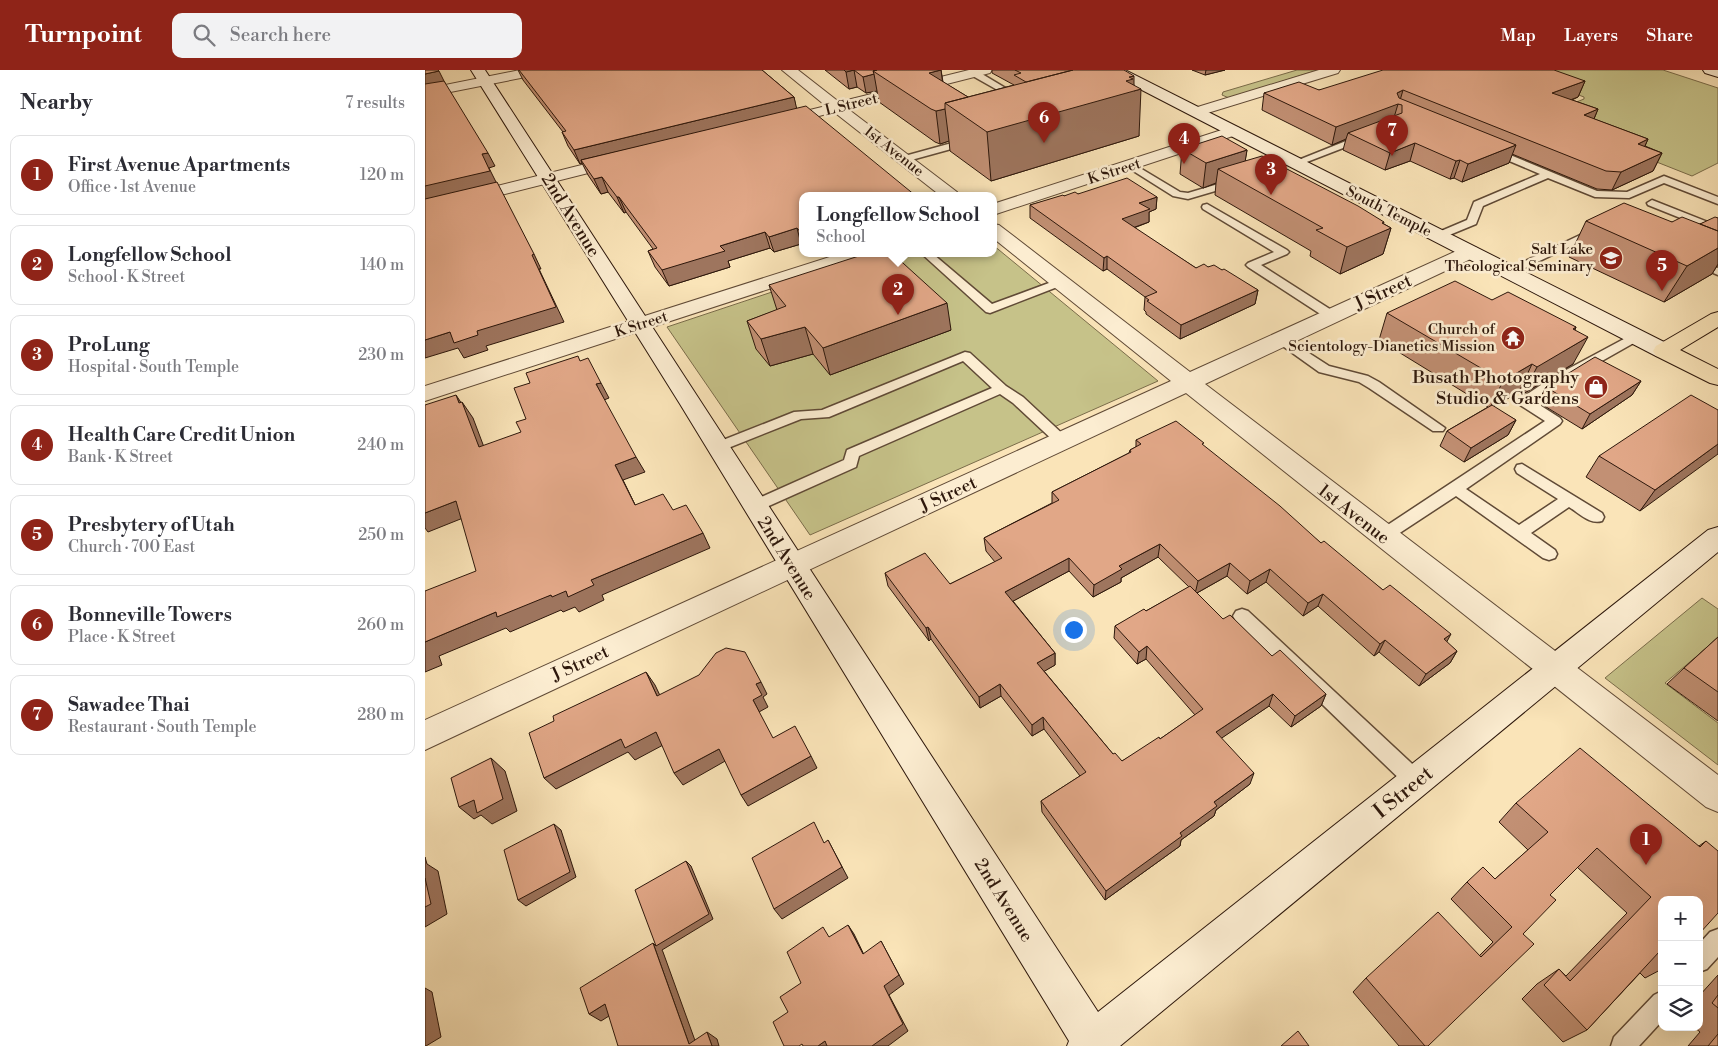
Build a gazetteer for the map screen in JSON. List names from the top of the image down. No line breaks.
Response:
{"streets":{"main road":["South Temple"],"street":["L Street","1st Avenue","K Street","2nd Avenue","J Street","I Street"]},"crossings":[["L Street","1st Avenue"],["1st Avenue","J Street"],["1st Avenue","I Street"],["K Street","South Temple"],["K Street","2nd Avenue"],["South Temple","J Street"],["2nd Avenue","J Street"],["2nd Avenue","I Street"]],"places":{"school or university":["Salt Lake Theological Seminary"],"temple":["Church of Scientology-Dianetics Mission"],"shop":["Busath Photography Studio & Gardens"]},"page":{"header":"Turnpoint","search":"Search here","nav":["Map","Layers","Share"],"heading":["Nearby","7 results"],"pins":["6","7","4","3","5","2","1"],"list":[{"mark":"1","name":"First Avenue Apartments","note":"Office · 1st Avenue","value":"120 m"},{"mark":"2","name":"Longfellow School","note":"School · K Street","value":"140 m"},{"mark":"3","name":"ProLung","note":"Hospital · South Temple","value":"230 m"},{"mark":"4","name":"Health Care Credit Union","note":"Bank · K Street","value":"240 m"},{"mark":"5","name":"Presbytery of Utah","note":"Church · 700 East","value":"250 m"},{"mark":"6","name":"Bonneville Towers","note":"Place · K Street","value":"260 m"},{"mark":"7","name":"Sawadee Thai","note":"Restaurant · South Temple","value":"280 m"}],"popup":["Longfellow School","School"],"map_buttons":["+","−"]}}
